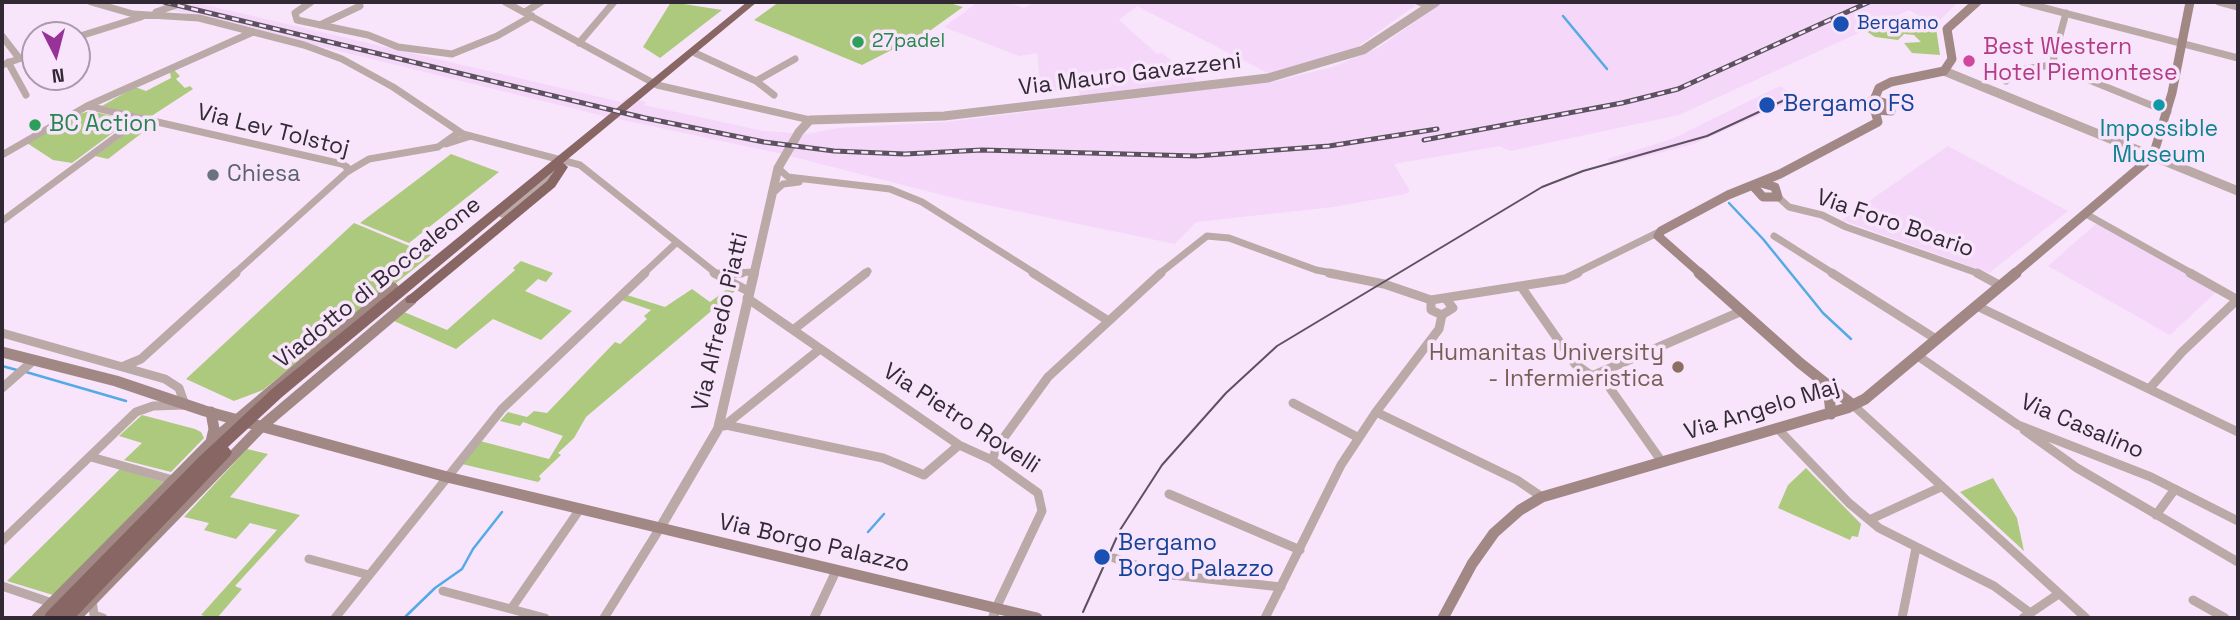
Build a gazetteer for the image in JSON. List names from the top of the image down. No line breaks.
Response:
{"streets":{"highway":["Viadotto di Boccaleone"],"main road":["Via Foro Boario","Via Angelo Maj","Via Borgo Palazzo"],"street":["Via Mauro Gavazzeni","Via Lev Tolstoj","Via Alfredo Piatti","Via Pietro Rovelli","Via Casalino"]},"crossings":[["Via Mauro Gavazzeni","Via Alfredo Piatti"],["Via Lev Tolstoj","Via Pietro Rovelli"],["Via Foro Boario","Via Angelo Maj"],["Viadotto di Boccaleone","Via Pietro Rovelli"],["Via Alfredo Piatti","Via Pietro Rovelli"],["Via Alfredo Piatti","Via Borgo Palazzo"],["Via Angelo Maj","Via Casalino"],["Via Pietro Rovelli","Via Borgo Palazzo"]],"places":["Bergamo","27padel","Best Western Hotel Piemontese","Bergamo FS","Impossible Museum","BC Action","Chiesa","Humanitas University - Infermieristica","Bergamo Borgo Palazzo"],"north":"bottom"}
